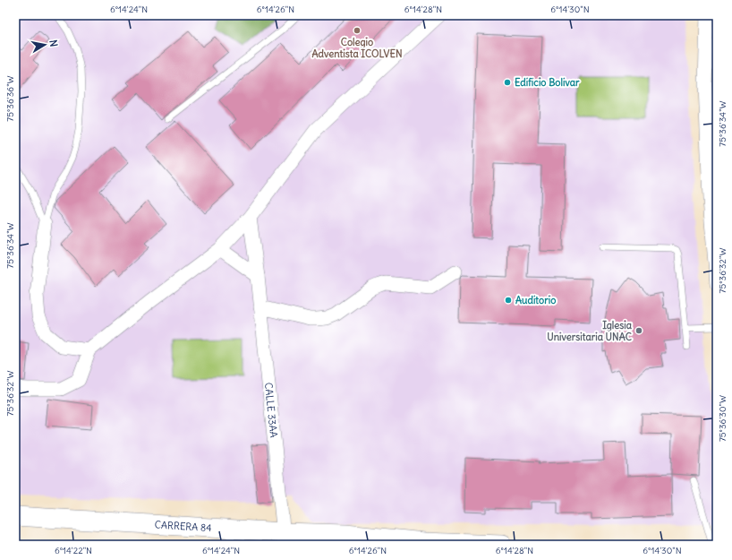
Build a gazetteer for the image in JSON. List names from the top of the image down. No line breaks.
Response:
{"streets":{"street":["CALLE 33AA","CARRERA 84"]},"crossings":[["CALLE 33AA","CARRERA 84"]],"places":["Colegio Adventista ICOLVEN","Edificio Bolivar","Auditorio","Iglesia Universitaria UNAC"],"north":"right","coordinates":["6°14'24\"N","6°14'26\"N","6°14'28\"N","6°14'30\"N","75°36'36\"W","75°36'34\"W","75°36'32\"W","75°36'30\"W","6°14'22\"N"]}
